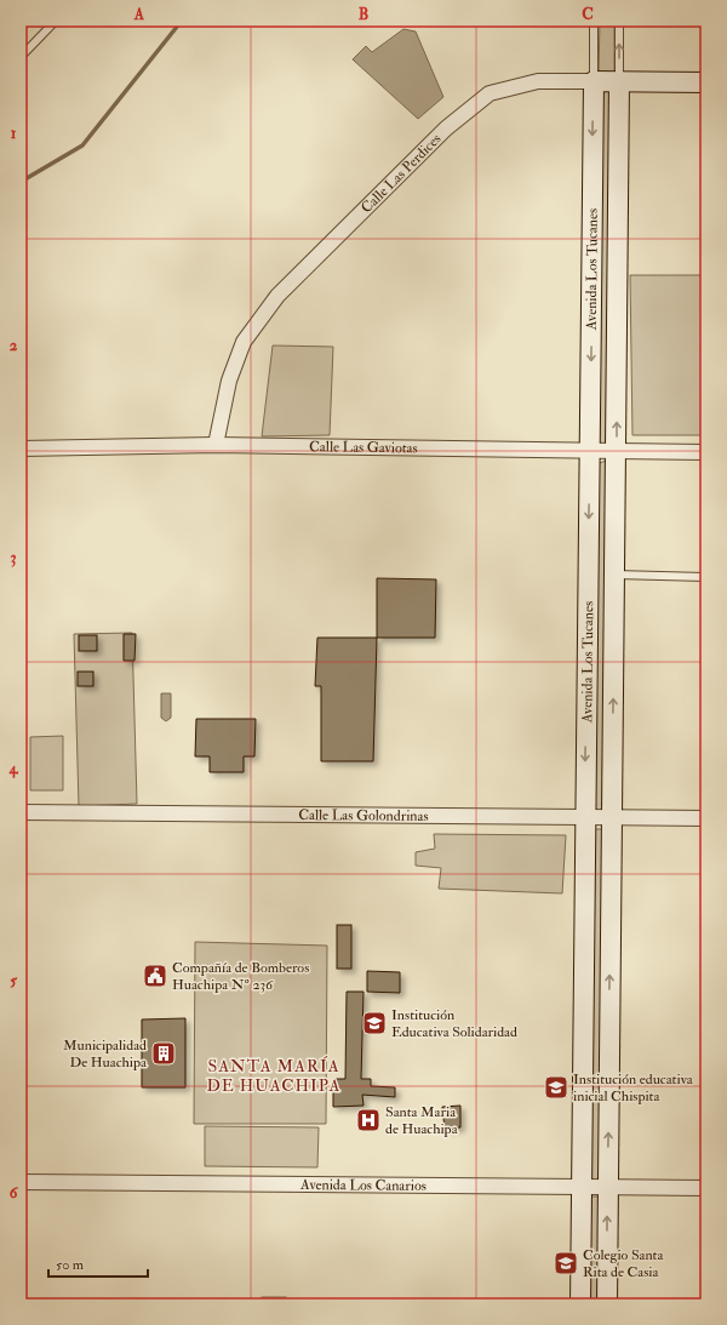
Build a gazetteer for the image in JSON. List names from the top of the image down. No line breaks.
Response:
{"streets":{"street":["Calle Las Perdices","Avenida Los Tucanes","Calle Las Gaviotas","Calle Las Golondrinas","Avenida Los Canarios"]},"crossings":[["Calle Las Perdices","Avenida Los Tucanes"],["Calle Las Perdices","Calle Las Gaviotas"],["Avenida Los Tucanes","Calle Las Gaviotas"],["Avenida Los Tucanes","Calle Las Golondrinas"],["Avenida Los Tucanes","Avenida Los Canarios"]],"districts":["SANTA MARÍA DE HUACHIPA"],"places":{"public building":["Compañía de Bomberos Huachipa Nº 236"],"school or university":["Institución Educativa Solidaridad","Institución educativa inicial Chispita","Colegio Santa Rita de Casia"],"building":["Municipalidad De Huachipa"],"hospital":["Santa Maria de Huachipa"]},"scale_bar":"50 m","grid":{"columns":["A","B","C"],"rows":["1","2","3","4","5","6"]}}
